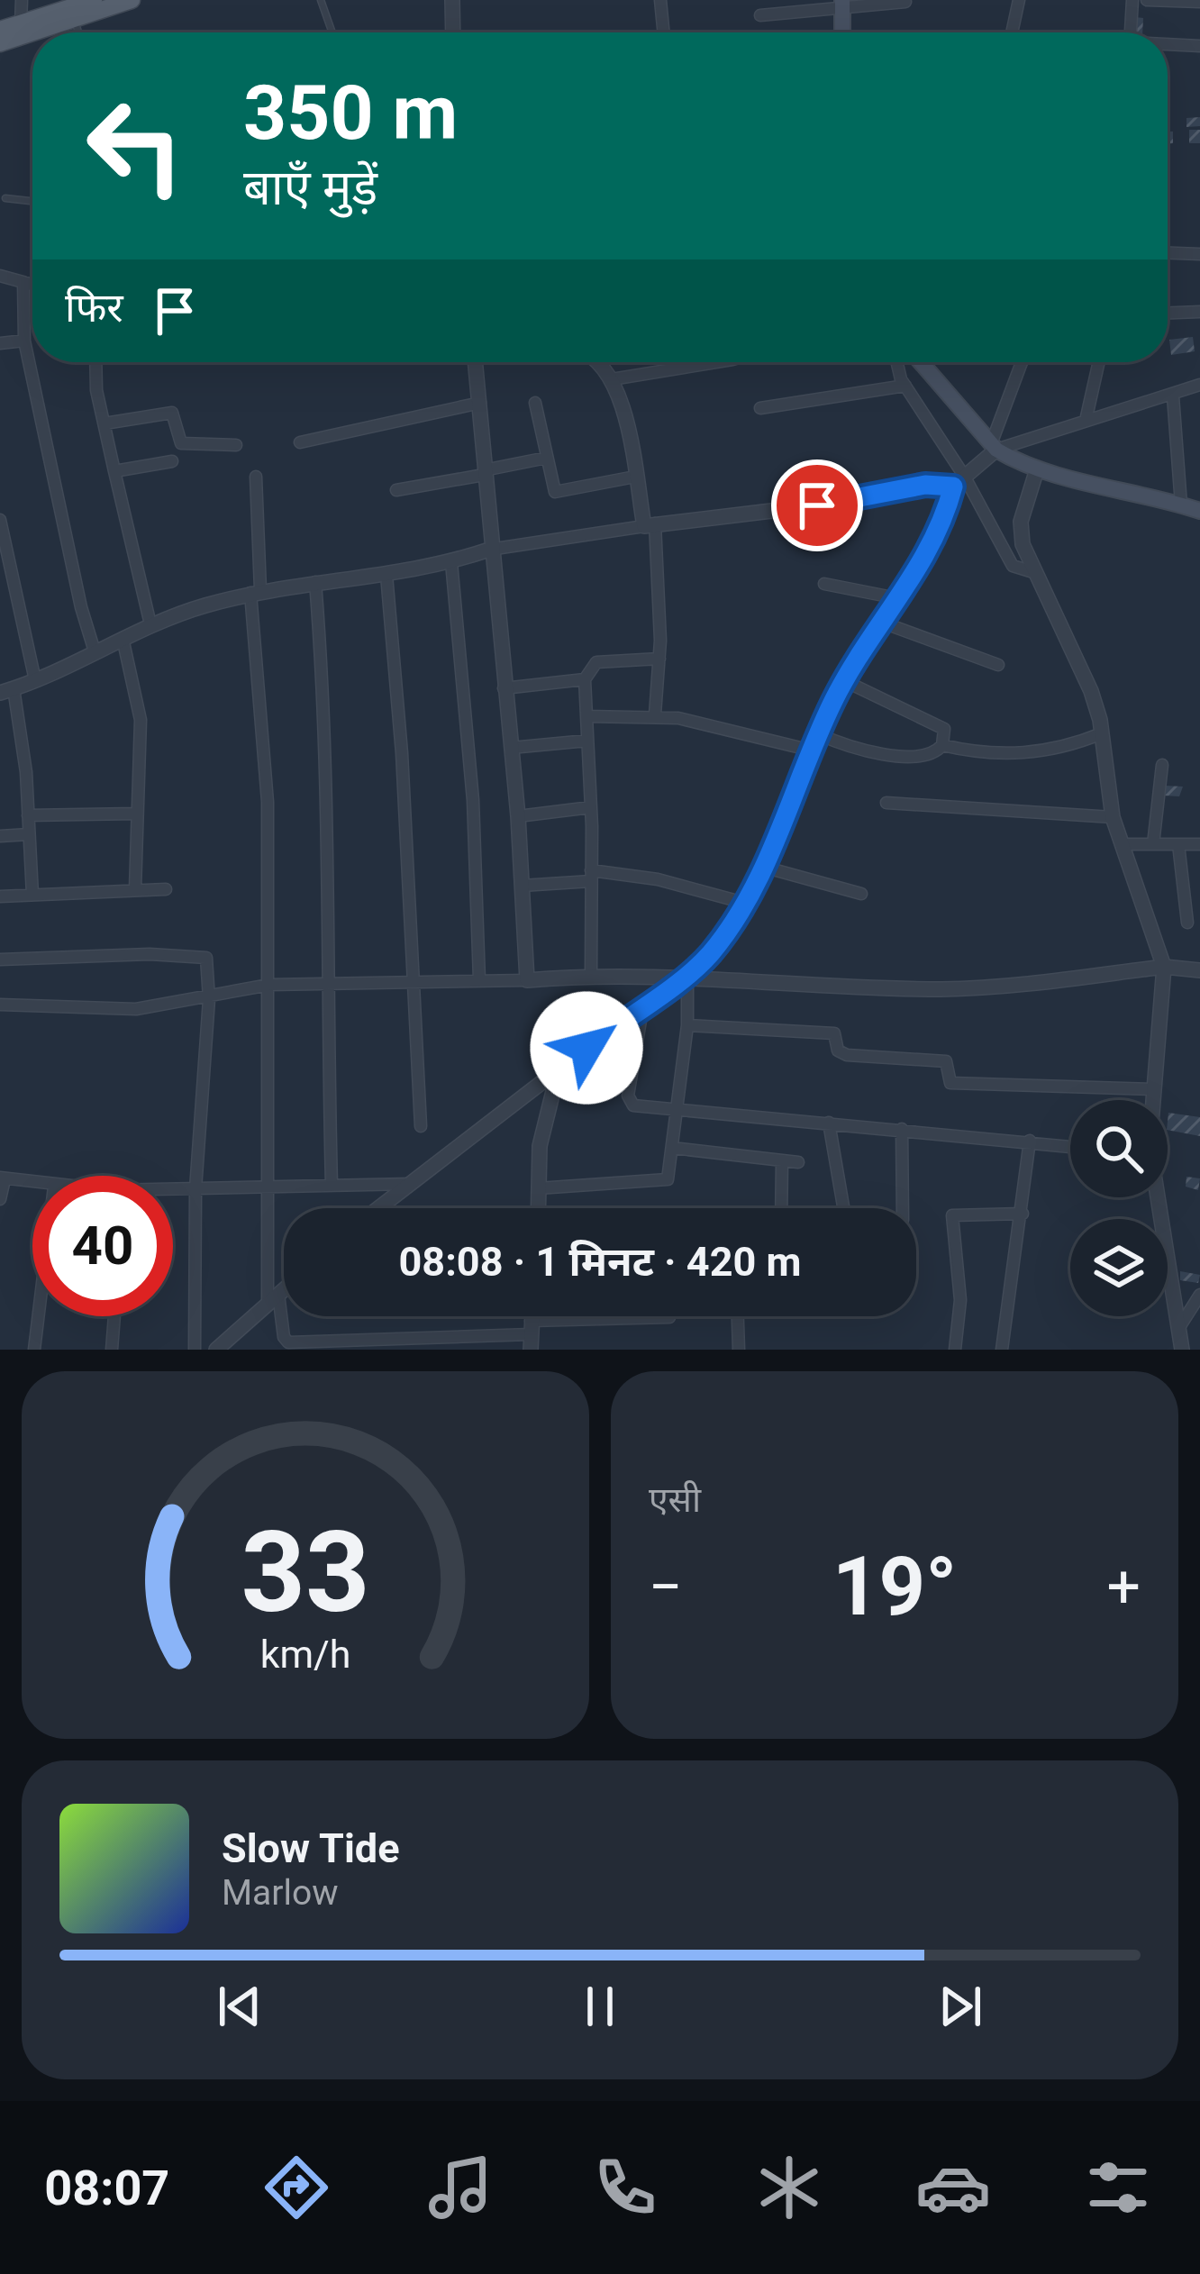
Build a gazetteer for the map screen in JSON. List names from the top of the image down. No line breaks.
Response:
{"page":{"turn":["350 m","बाएँ मुड़ें"],"then":"फिर","limit":"40","trip":"08:08 · 1 मिनट · 420 m","tile":"एसी","heat":["−","19°","+"],"song":["Slow Tide","Marlow"],"tabs":"08:07","gauge":["33","km/h"]}}
